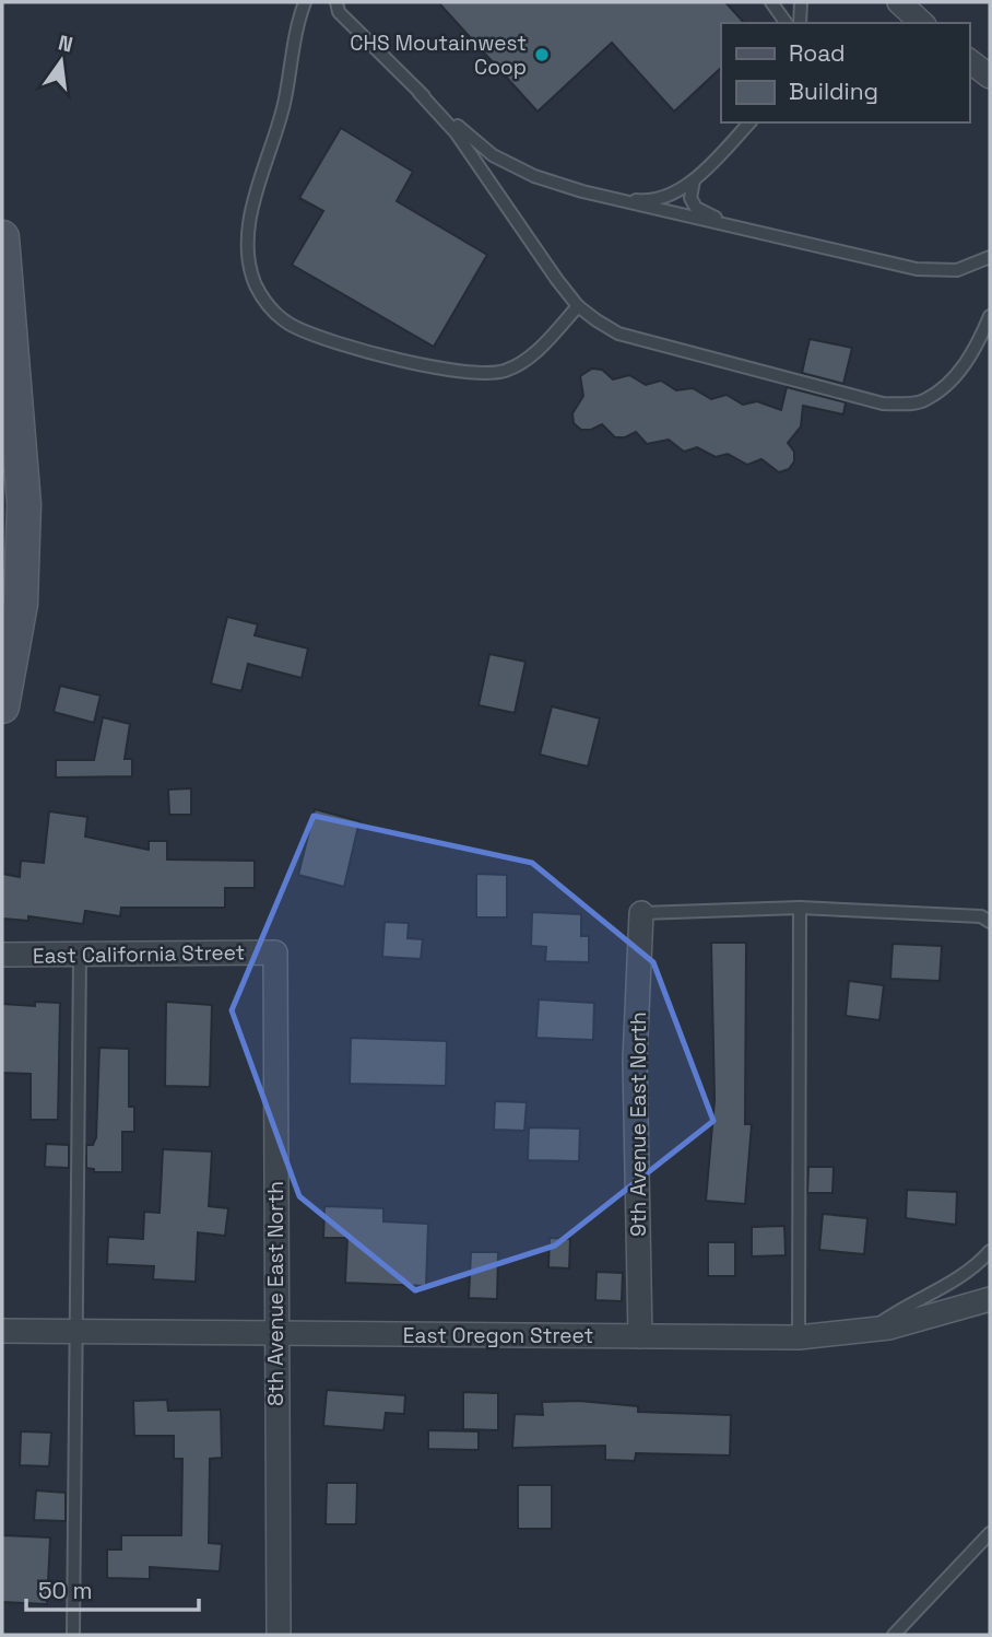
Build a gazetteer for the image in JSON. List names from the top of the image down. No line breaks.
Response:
{"streets":{"street":["East California Street","9th Avenue East North","8th Avenue East North","East Oregon Street"]},"crossings":[["East California Street","8th Avenue East North"],["9th Avenue East North","East Oregon Street"],["8th Avenue East North","East Oregon Street"]],"places":["CHS Moutainwest Coop"],"legend":["Road","Building"],"scale_bar":"50 m","north":"top"}
